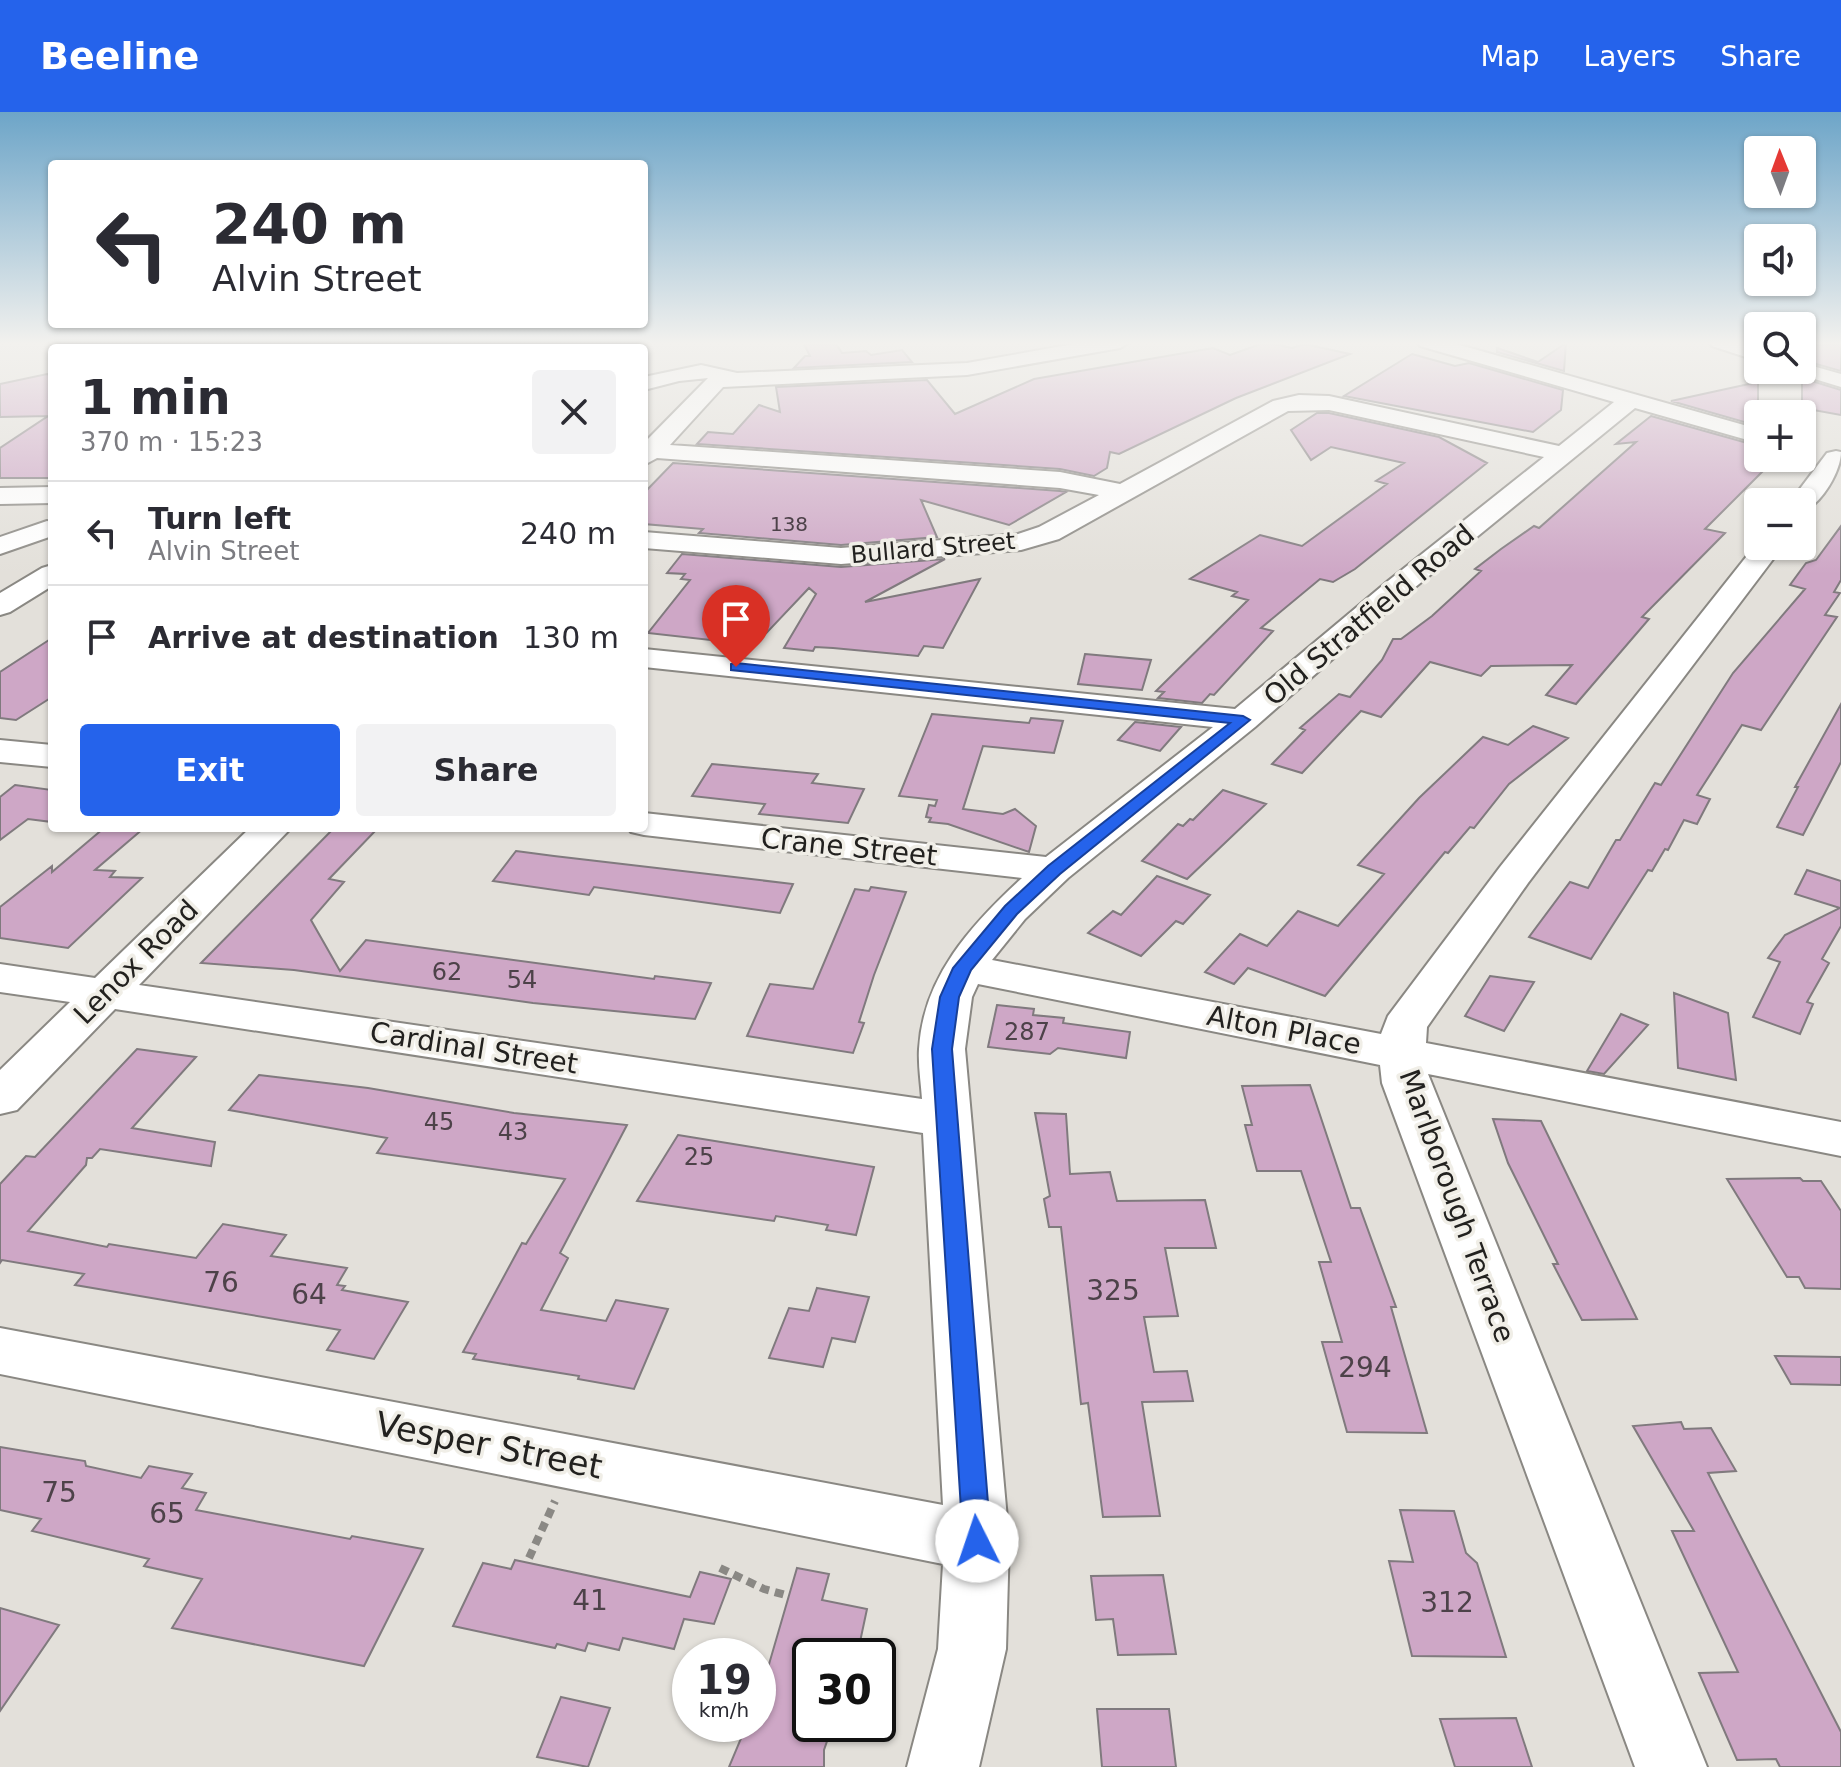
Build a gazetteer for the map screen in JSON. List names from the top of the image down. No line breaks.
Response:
{"streets":{"street":["Bullard Street","Old Stratfield Road","Crane Street","Lenox Road","Alton Place","Cardinal Street","Marlborough Terrace","Vesper Street"]},"crossings":[["Bullard Street","Old Stratfield Road"],["Old Stratfield Road","Crane Street"],["Old Stratfield Road","Alton Place"],["Old Stratfield Road","Cardinal Street"],["Old Stratfield Road","Vesper Street"],["Lenox Road","Cardinal Street"],["Alton Place","Marlborough Terrace"]],"house_numbers":["138","62","54","287","45","43","25","76","325","64","294","75","65","41","312"],"north":"top","page":{"header":"Beeline","nav":["Map","Layers","Share"],"map_buttons":["+","−"],"turn":["240 m","Alvin Street"],"heading":["1 min","370 m · 15:23"],"list":[{"name":"Turn left","note":"Alvin Street","value":"240 m"},{"name":"Arrive at destination","value":"130 m"}],"buttons":["Exit","Share"],"speed":"19 km/h","limit":"30"}}
